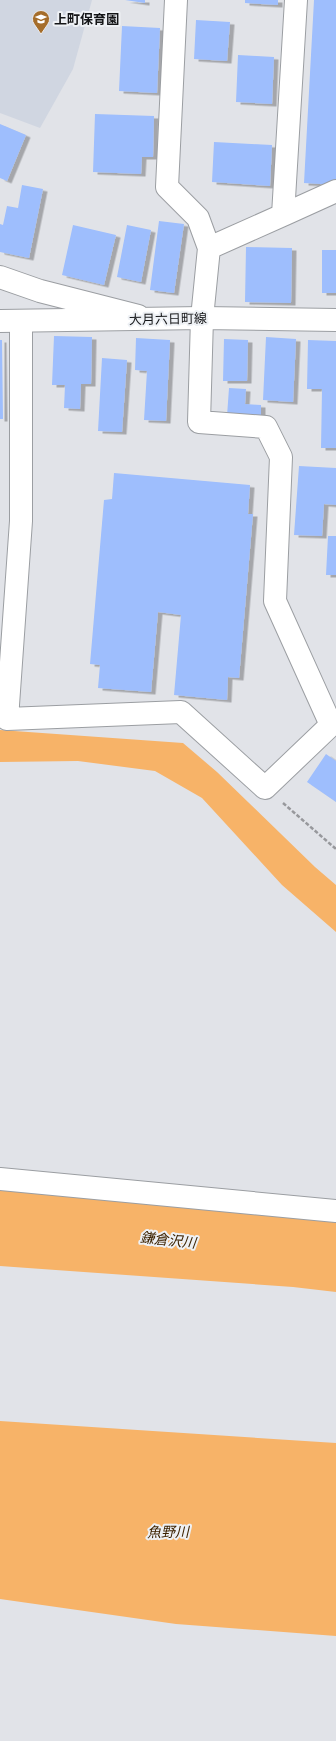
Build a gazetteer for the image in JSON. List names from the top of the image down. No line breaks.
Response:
{"streets":{"street":["大月六日町線"]},"water":["鎌倉沢川","魚野川"],"places":{"school or university":["上町保育園"]}}
